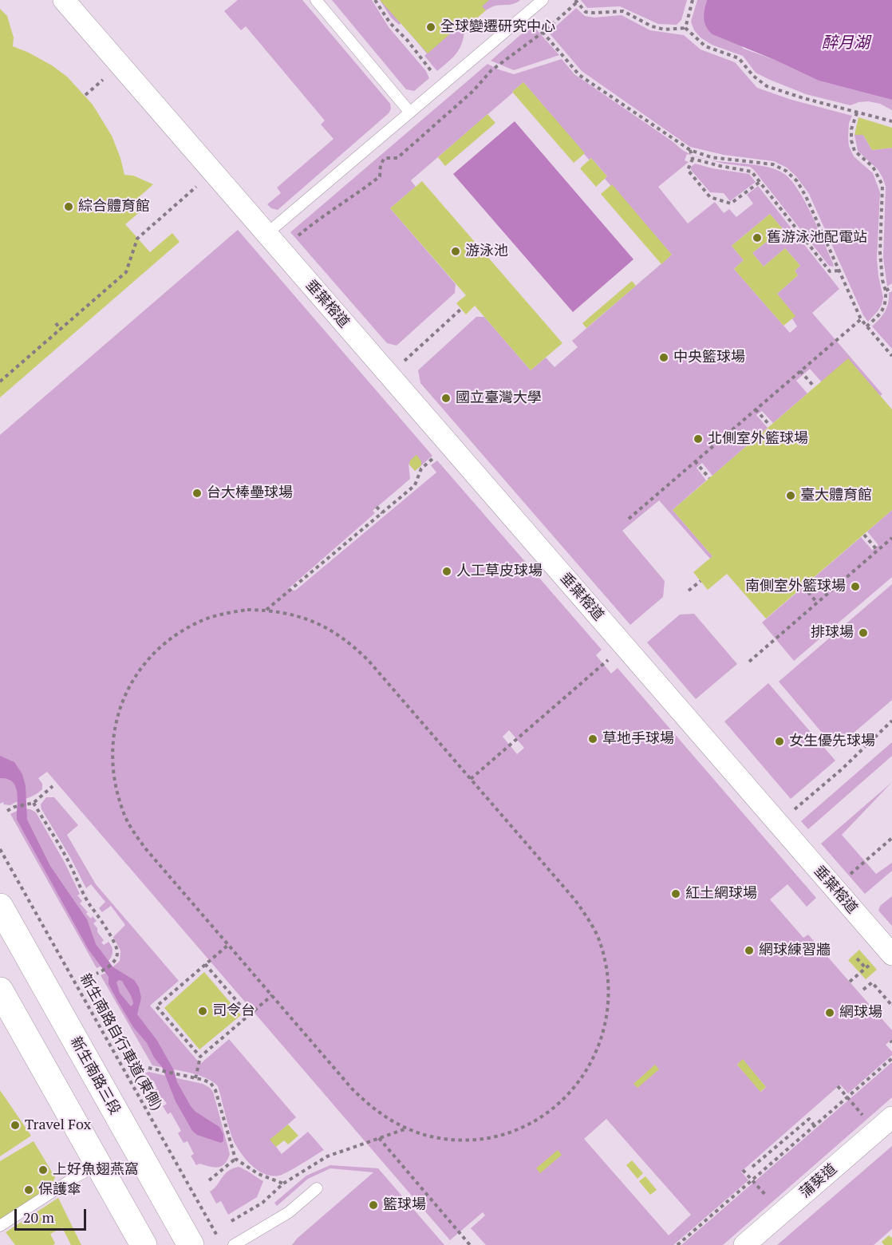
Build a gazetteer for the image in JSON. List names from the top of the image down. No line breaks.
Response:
{"streets":{"main road":["新生南路三段"],"street":["垂葉榕道","蒲葵道"],"path":["新生南路自行車道(東側)"]},"water":["醉月湖"],"places":["全球變遷研究中心","綜合體育館","舊游泳池配電站","游泳池","中央籃球場","國立臺灣大學","北側室外籃球場","台大棒壘球場","臺大體育館","人工草皮球場","南側室外籃球場","排球場","草地手球場","女生優先球場","紅土網球場","網球練習牆","司令台","網球場","Travel Fox","上好魚翅燕窩","保護傘","籃球場"],"scale_bar":"20 m"}
